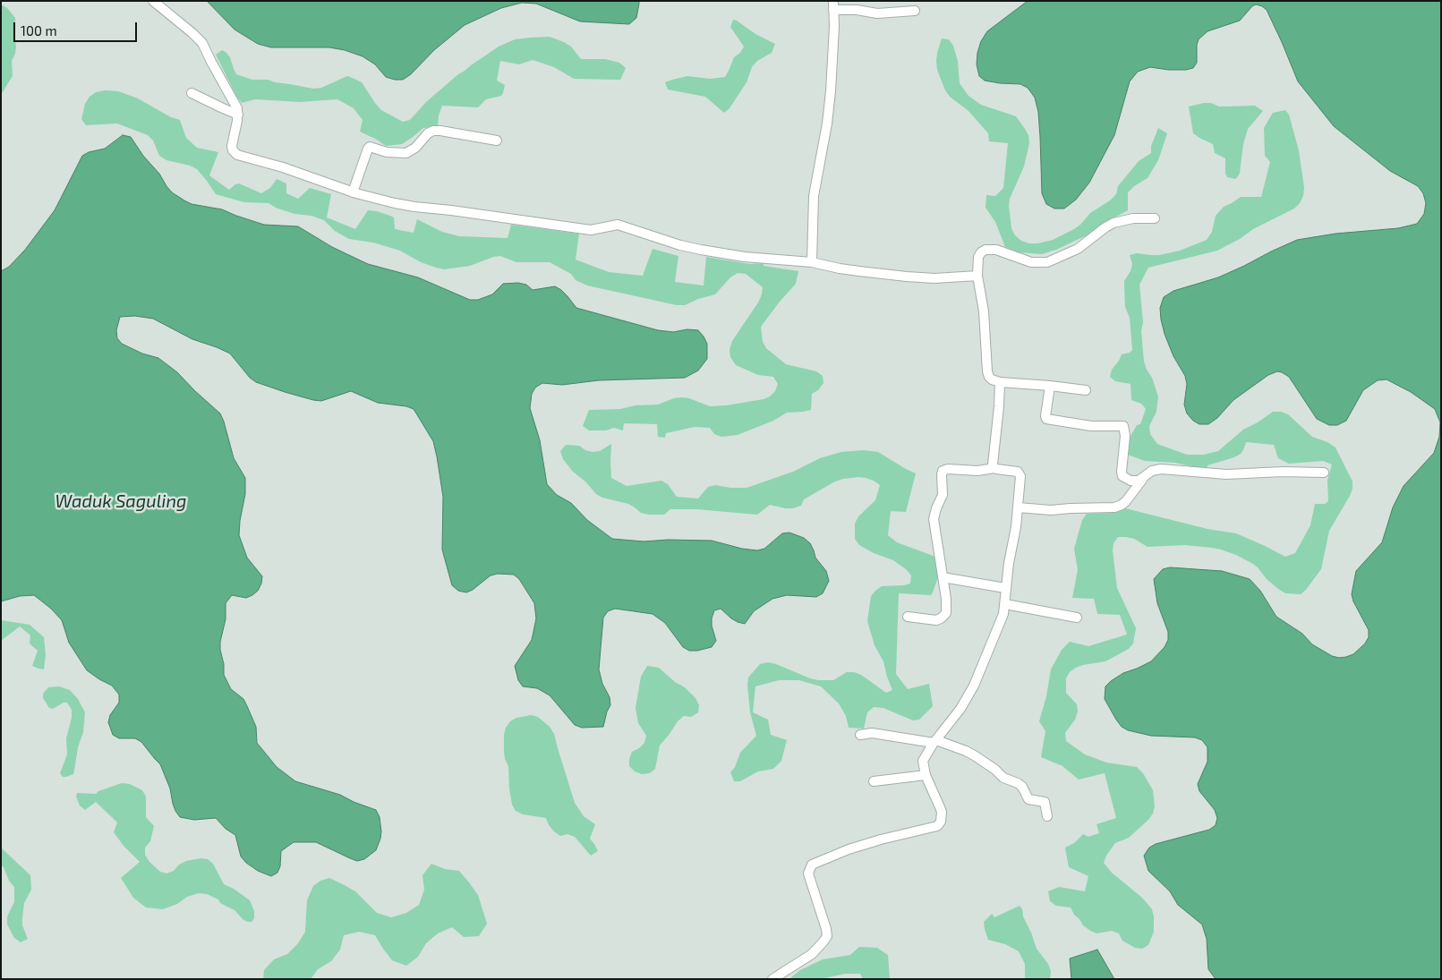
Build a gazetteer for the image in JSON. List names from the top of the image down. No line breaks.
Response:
{"water":["Waduk Saguling"],"scale_bar":"100 m"}
